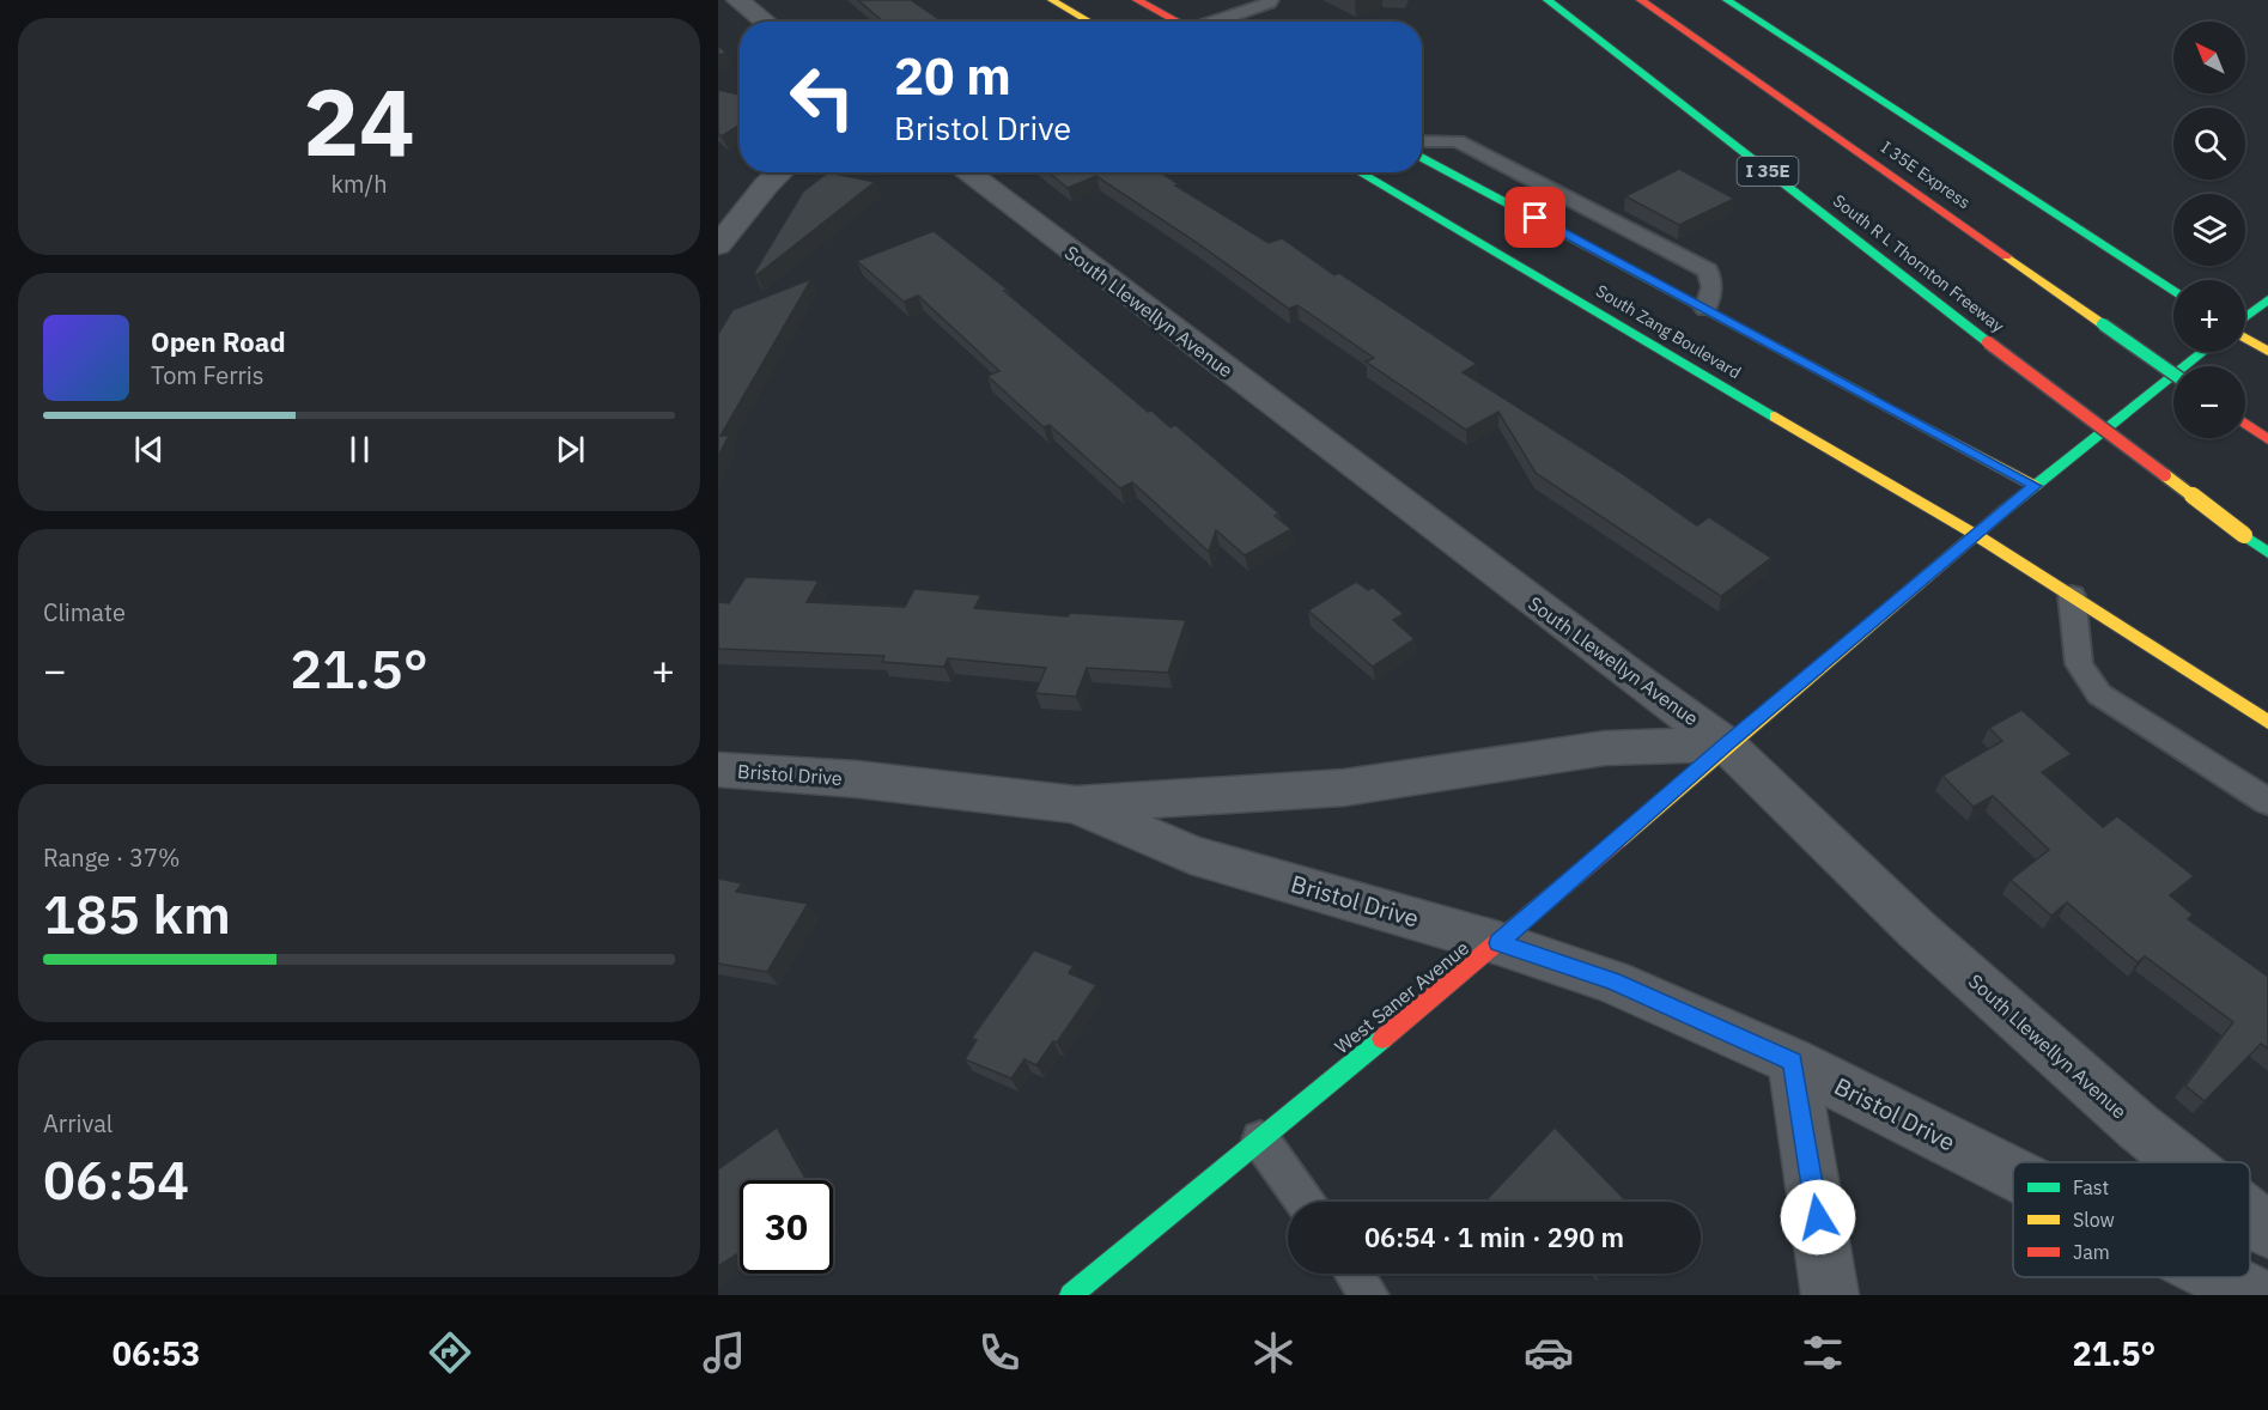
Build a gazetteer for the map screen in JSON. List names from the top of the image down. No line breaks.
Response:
{"streets":{"main road":["I 35E","I 35E Express","South R L Thornton Freeway","South Zang Boulevard","West Saner Avenue"],"street":["South Llewellyn Avenue","Bristol Drive"]},"crossings":[["South Llewellyn Avenue","Bristol Drive"],["South Llewellyn Avenue","West Saner Avenue"],["South Zang Boulevard","West Saner Avenue"],["Bristol Drive","West Saner Avenue"]],"legend":["Fast","Slow","Jam"],"north":"top left","page":{"tile":[["24","km/h"],"Climate",["Range · 37%","185 km"],["Arrival","06:54"]],"map_buttons":["+","−"],"turn":["20 m","Bristol Drive"],"song":["Open Road","Tom Ferris"],"heat":["−","21.5°","+"],"limit":"30","trip":"06:54 · 1 min · 290 m","tabs":["06:53","21.5°"]}}
